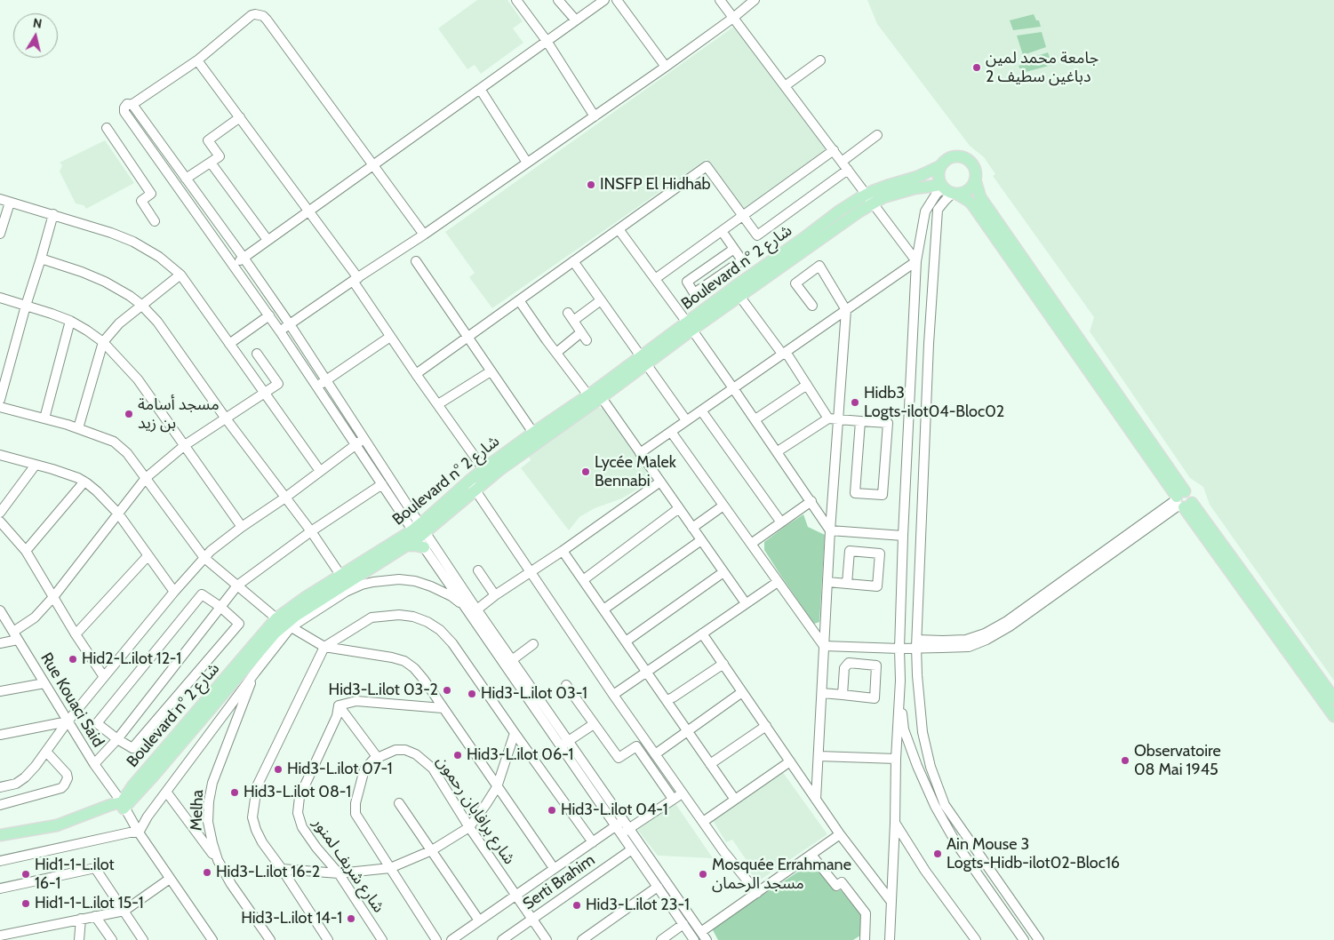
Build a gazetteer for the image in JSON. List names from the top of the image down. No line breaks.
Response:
{"streets":{"main road":["Boulevard n° شارع 2"],"street":["Rue Kouaci Said","Melha","شارع برافابان رحمون","شارع شريف لمنور","Serti Brahim"]},"crossings":[["Boulevard n° شارع 2","Rue Kouaci Said"],["شارع برافابان رحمون","Serti Brahim"]],"places":["جامعة محمد لمين دباغين سطيف 2","INSFP El Hidhab","Hidb3 Logts-ilot04-Bloc02","مسجد أسامة بن زيد","Lycée Malek Bennabi","Hid2-L.ilot 12-1","Hid3-L.ilot 03-2","Hid3-L.ilot 03-1","Hid3-L.ilot 06-1","Observatoire 08 Mai 1945","Hid3-L.ilot 07-1","Hid3-L.ilot 08-1","Hid3-L.ilot 04-1","Ain Mouse 3 Logts-Hidb-ilot02-Bloc16","Hid3-L.ilot 16-2","Hid1-1-L.ilot 16-1","Mosquée Errahmane مسجد الرحمان","Hid1-1-L.ilot 15-1","Hid3-L.ilot 23-1","Hid3-L.ilot 14-1"],"north":"top"}
